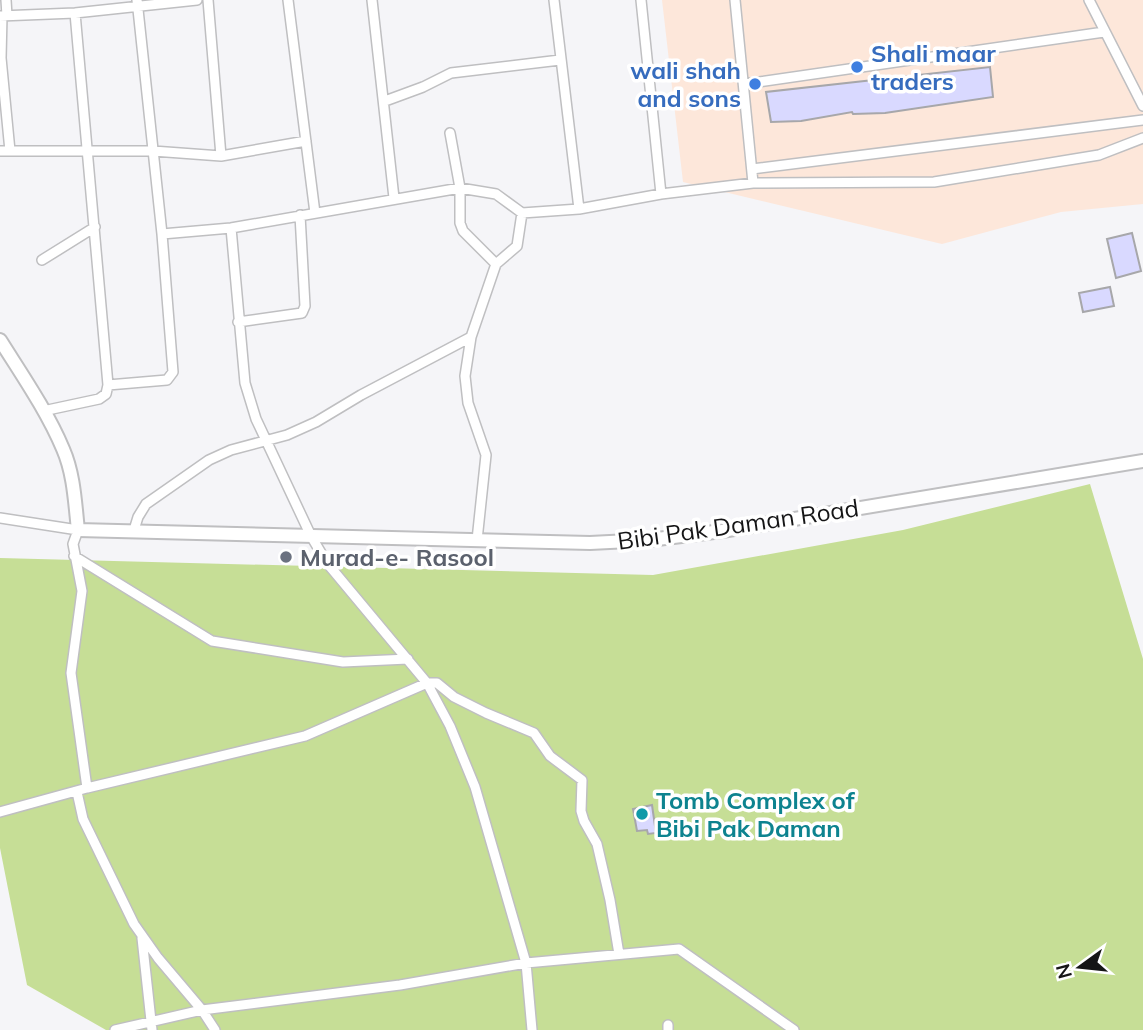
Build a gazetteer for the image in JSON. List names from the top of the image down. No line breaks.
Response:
{"streets":{"street":["Bibi Pak Daman Road"]},"places":["Shali maar traders","wali shah and sons","Murad-e- Rasool","Tomb Complex of Bibi Pak Daman"],"north":"left"}
